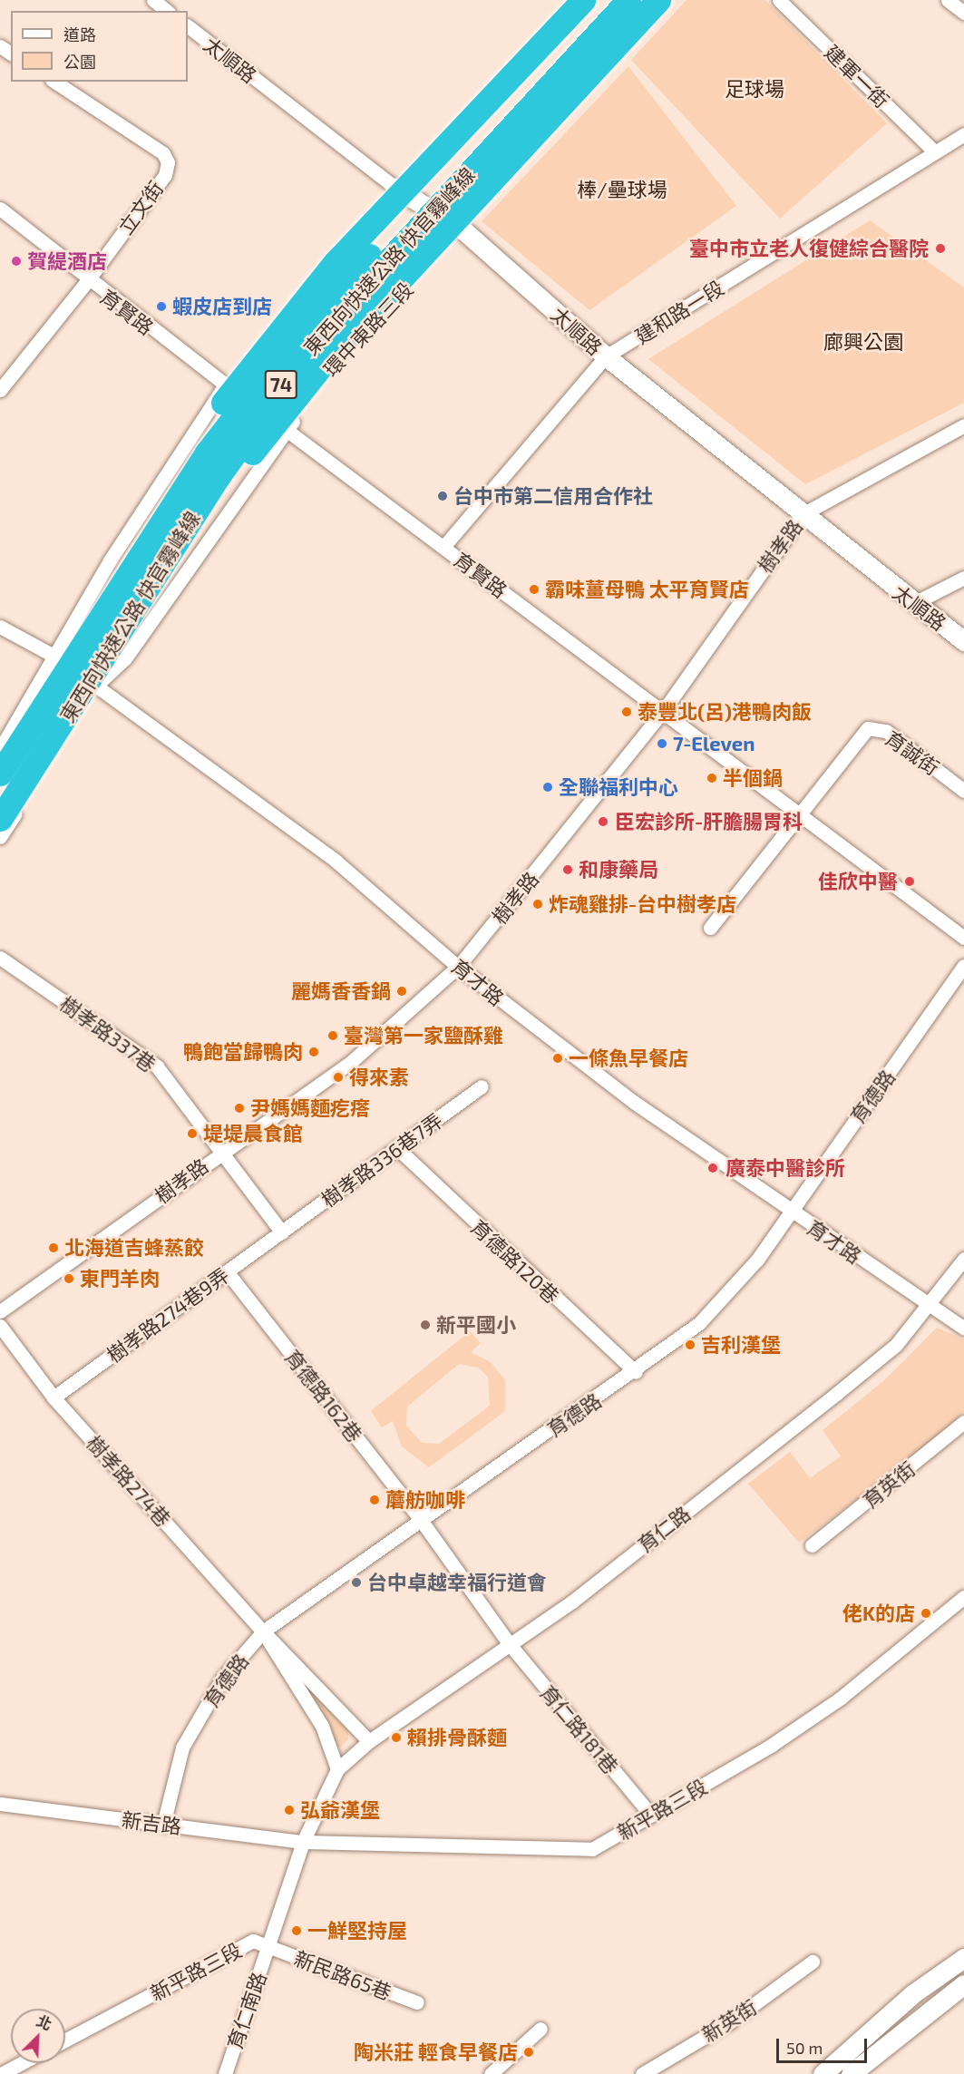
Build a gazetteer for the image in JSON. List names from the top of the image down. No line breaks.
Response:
{"streets":{"highway":["東西向快速公路 快官霧峰線","74"],"street":["太順路","建軍一街","立文街","育賢路","建和路一段","環中東路三段","樹孝路","育誠街","育才路","樹孝路337巷","育德路","樹孝路336巷7弄","育德路120巷","樹孝路274巷9弄","育德路162巷","樹孝路274巷","育英街","育仁路","育仁路181巷","新平路三段","新吉路","新民路65巷","育仁南路","新英街"]},"crossings":[["太順路","建和路一段"],["太順路","環中東路三段"],["太順路","樹孝路"],["建軍一街","建和路一段"],["立文街","育賢路"],["育賢路","建和路一段"],["育賢路","環中東路三段"],["育賢路","樹孝路"],["育賢路","育誠街"],["環中東路三段","育才路"],["樹孝路","育才路"],["樹孝路","樹孝路337巷"],["育才路","育德路"],["育才路","育仁路"],["樹孝路337巷","樹孝路336巷7弄"],["樹孝路337巷","樹孝路274巷9弄"],["育德路","育德路120巷"],["育德路","育德路162巷"],["育德路","樹孝路274巷"],["育德路","新吉路"],["樹孝路336巷7弄","育德路120巷"],["樹孝路336巷7弄","樹孝路274巷9弄"],["樹孝路274巷9弄","育德路162巷"],["樹孝路274巷9弄","樹孝路274巷"],["育德路162巷","育仁路"],["育德路162巷","育仁路181巷"],["育仁路","育仁路181巷"],["育仁路","新平路三段"],["育仁路181巷","新平路三段"],["新平路三段","新吉路"],["新平路三段","新民路65巷"],["新平路三段","育仁南路"],["新民路65巷","育仁南路"]],"parks":["足球場","棒/壘球場","廊興公園"],"places":["臺中市立老人復健綜合醫院","賀緹酒店","蝦皮店到店","台中市第二信用合作社","霸味薑母鴨 太平育賢店","泰豐北(呂)港鴨肉飯","7-Eleven","半個鍋","全聯福利中心","臣宏診所-肝膽腸胃科","和康藥局","佳欣中醫","炸魂雞排-台中樹孝店","麗媽香香鍋","臺灣第一家鹽酥雞","鴨飽當歸鴨肉","一條魚早餐店","得來素","尹媽媽麵疙瘩","堤堤晨食館","廣泰中醫診所","北海道吉蜂蒸餃","東門羊肉","新平國小","吉利漢堡","蘑舫咖啡","台中卓越幸福行道會","佬K的店","賴排骨酥麵","弘爺漢堡","一鮮堅持屋","陶米莊 輕食早餐店"],"legend":["道路","公園"],"scale_bar":"50 m","north":"top right"}
